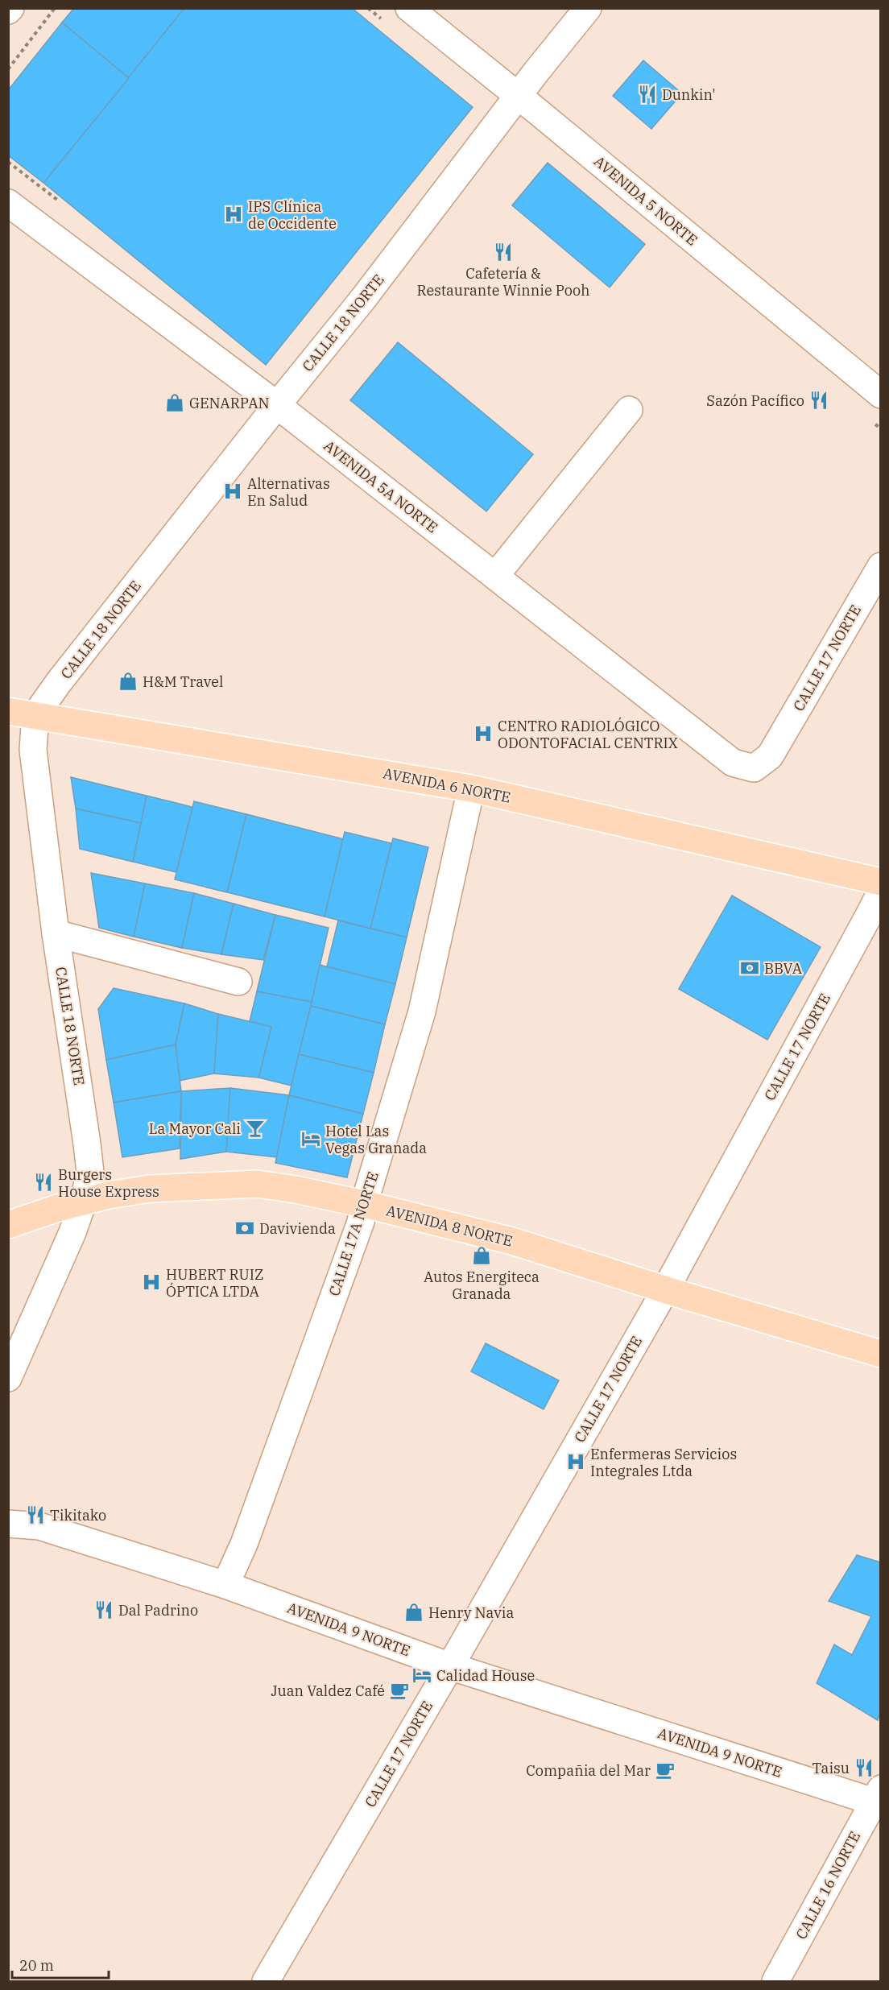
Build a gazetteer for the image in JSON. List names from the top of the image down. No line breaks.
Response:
{"streets":{"main road":["AVENIDA 6 NORTE","AVENIDA 8 NORTE"],"street":["AVENIDA 5 NORTE","CALLE 18 NORTE","AVENIDA 5A NORTE","CALLE 17 NORTE","CALLE 17A NORTE","AVENIDA 9 NORTE","CALLE 16 NORTE"]},"crossings":[["AVENIDA 5 NORTE","CALLE 18 NORTE"],["CALLE 18 NORTE","AVENIDA 5A NORTE"],["CALLE 18 NORTE","AVENIDA 6 NORTE"],["CALLE 18 NORTE","AVENIDA 8 NORTE"],["AVENIDA 5A NORTE","CALLE 17 NORTE"],["CALLE 17 NORTE","AVENIDA 8 NORTE"],["CALLE 17 NORTE","AVENIDA 9 NORTE"],["AVENIDA 6 NORTE","CALLE 17A NORTE"],["AVENIDA 8 NORTE","CALLE 17A NORTE"],["CALLE 17A NORTE","AVENIDA 9 NORTE"],["AVENIDA 9 NORTE","CALLE 16 NORTE"]],"places":{"restaurant":["Dunkin'","Cafetería & Restaurante Winnie Pooh","Sazón Pacífico","Burgers House Express","Tikitako","Dal Padrino","Taisu"],"hospital":["IPS Clínica de Occidente","Alternativas En Salud","CENTRO RADIOLÓGICO ODONTOFACIAL CENTRIX","HUBERT RUIZ ÓPTICA LTDA","Enfermeras Servicios Integrales Ltda"],"shop":["GENARPAN","H&M Travel","Autos Energiteca Granada","Henry Navia"],"bank":["BBVA","Davivienda"],"bar":["La Mayor Cali"],"hotel":["Hotel Las Vegas Granada","Calidad House"],"cafe":["Juan Valdez Café","Compañia del Mar"]},"scale_bar":"20 m"}
